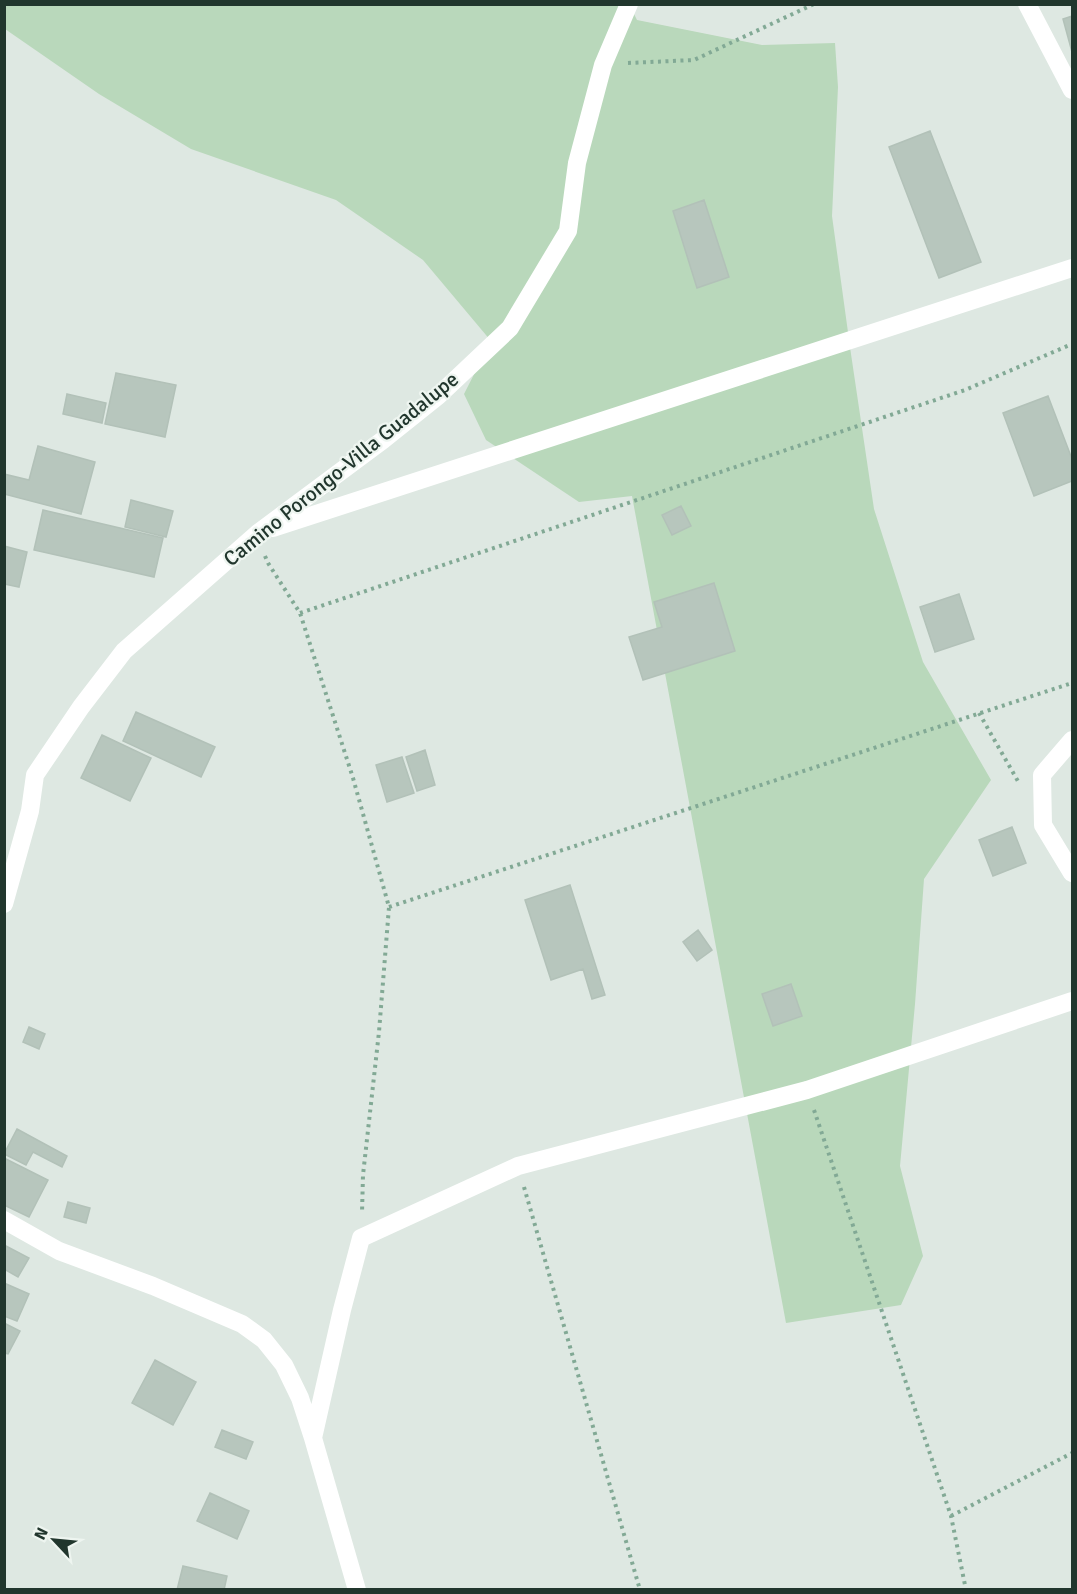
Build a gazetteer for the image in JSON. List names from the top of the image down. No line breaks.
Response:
{"streets":{"street":["Camino Porongo-Villa Guadalupe"]},"north":"top left"}
